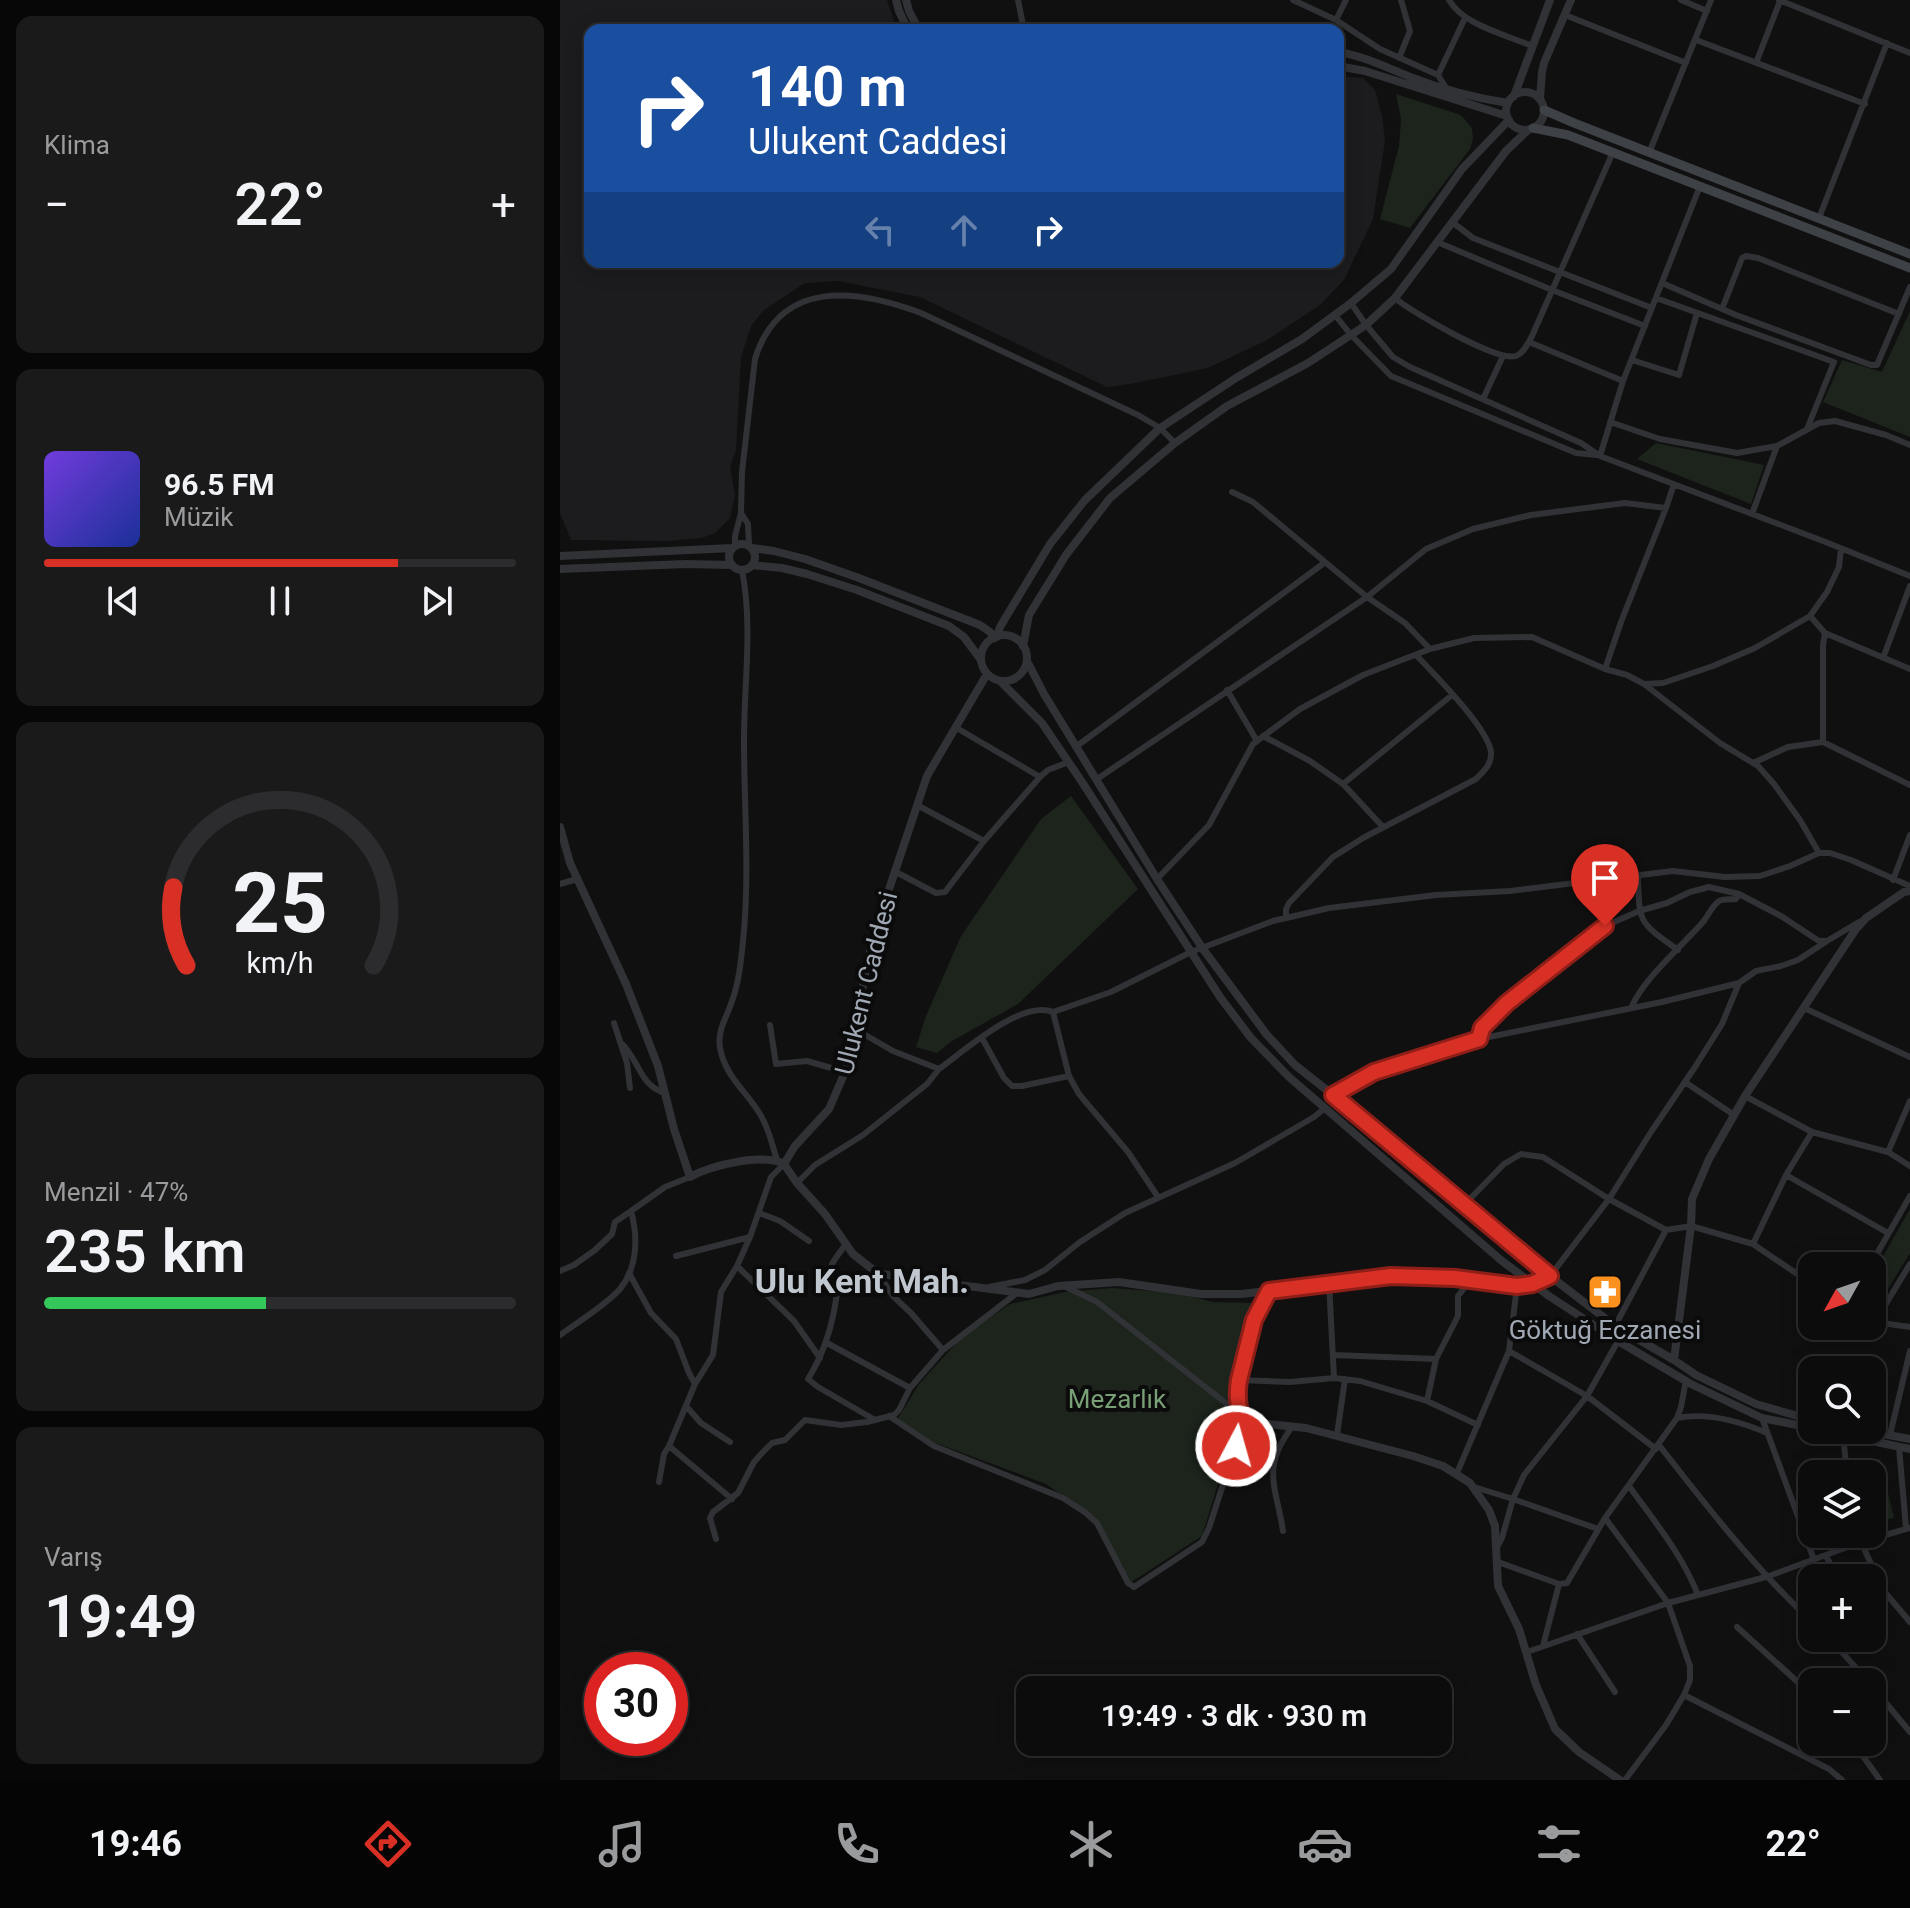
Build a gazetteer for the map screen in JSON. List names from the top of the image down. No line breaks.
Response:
{"streets":{"street":["Ulukent Caddesi"]},"districts":["Ulu Kent Mah."],"parks":["Mezarlık"],"places":{"pharmacy":["Göktuğ Eczanesi"]},"north":"bottom left","page":{"tile":["Klima",["Menzil · 47%","235 km"],["Varış","19:49"]],"turn":["140 m","Ulukent Caddesi"],"heat":["−","22°","+"],"song":["96.5 FM","Müzik"],"map_buttons":["+","−"],"limit":"30","trip":"19:49 · 3 dk · 930 m","tabs":["19:46","22°"],"gauge":["25","km/h"]}}
